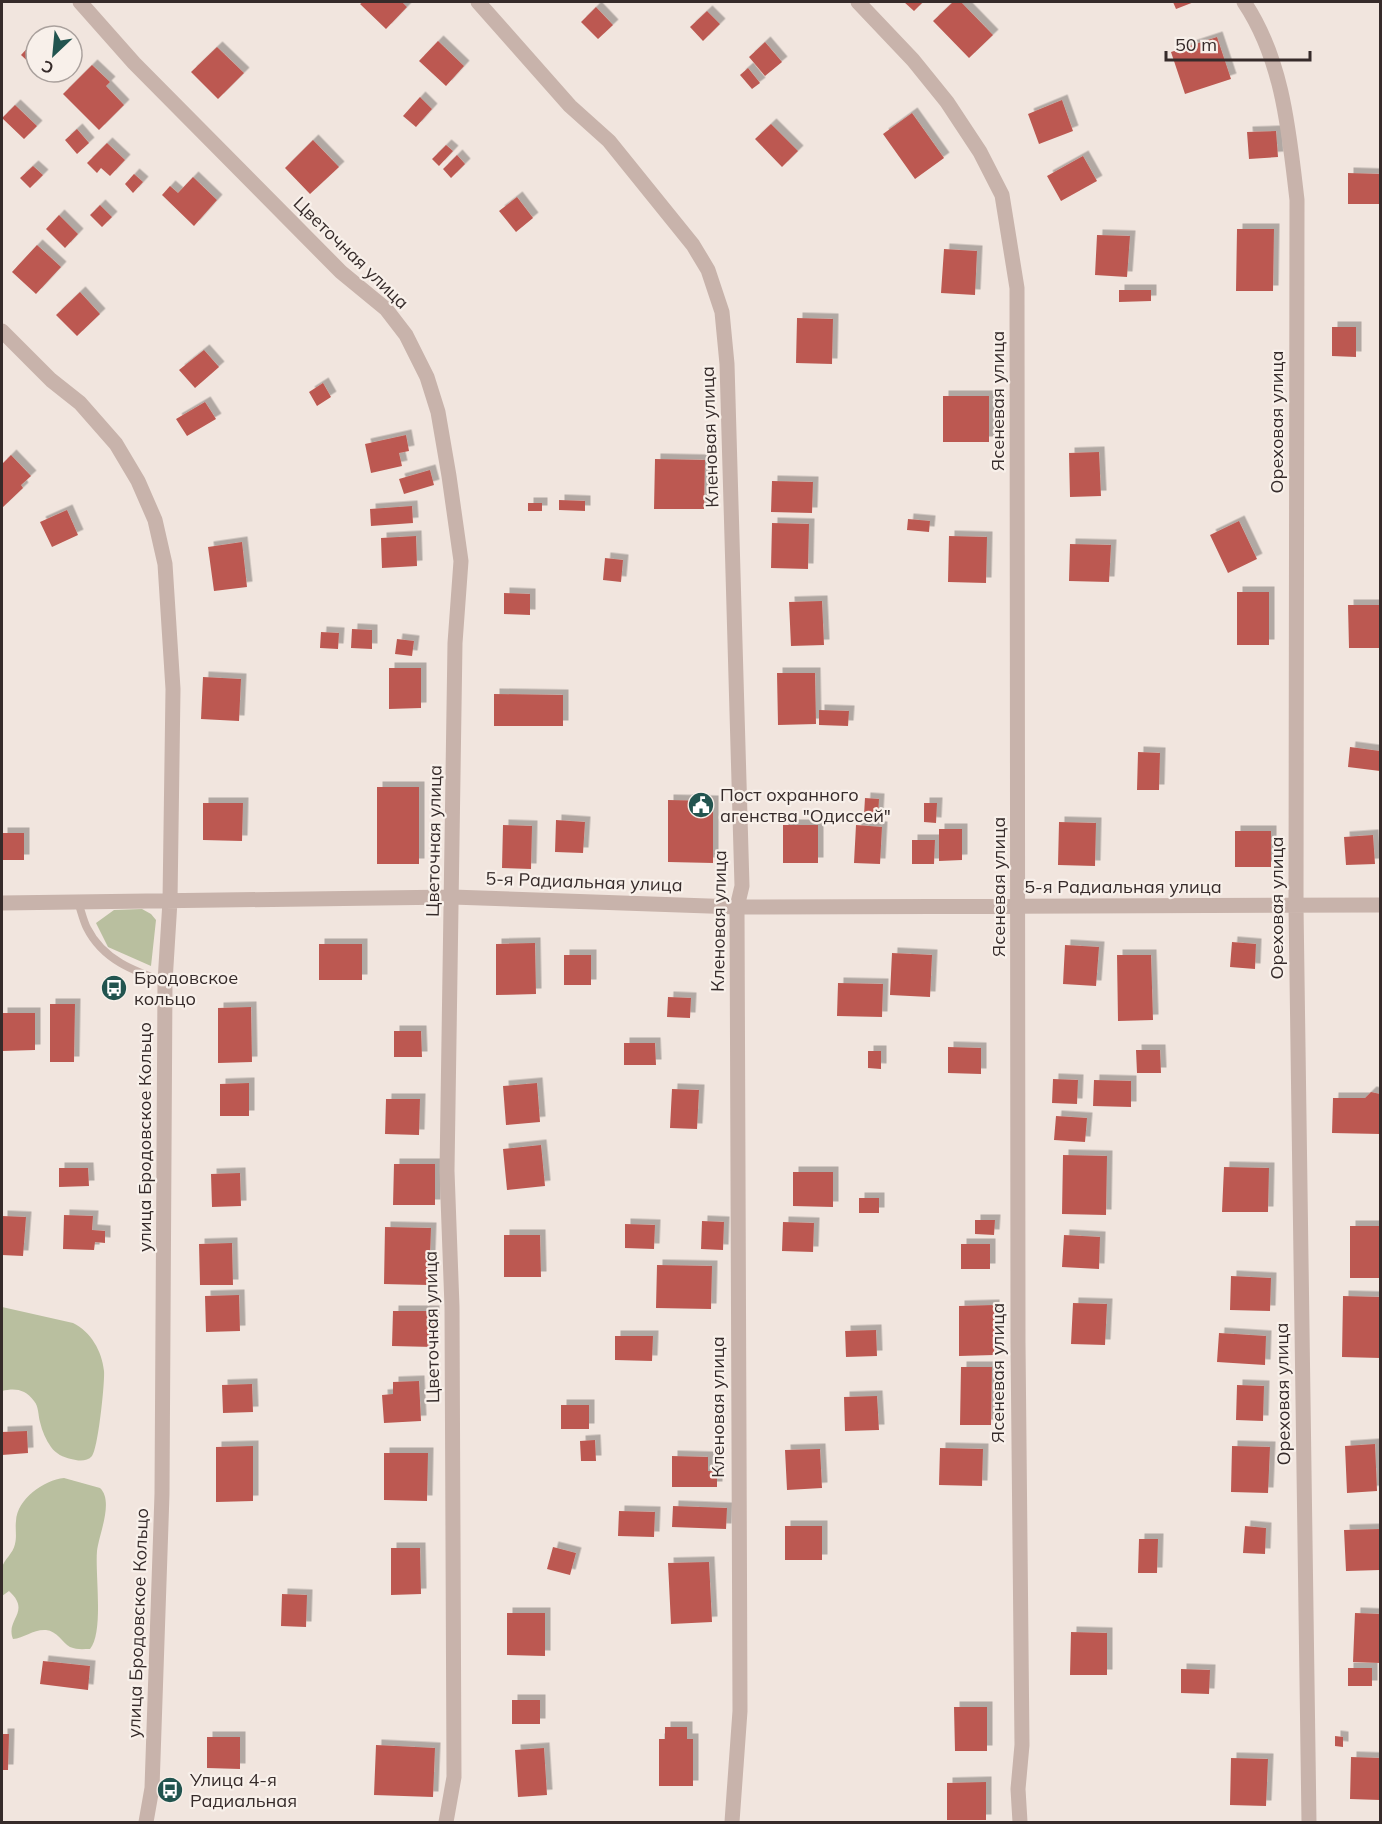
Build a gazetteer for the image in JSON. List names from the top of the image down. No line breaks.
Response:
{"streets":{"street":["Цветочная улица","Ясеневая улица","Ореховая улица","Кленовая улица","5-я Радиальная улица","улица Бродовское Кольцо"]},"crossings":[["Цветочная улица","5-я Радиальная улица"],["Ясеневая улица","5-я Радиальная улица"],["Ореховая улица","5-я Радиальная улица"],["Кленовая улица","5-я Радиальная улица"],["5-я Радиальная улица","улица Бродовское Кольцо"]],"places":{"public building":["Пост охранного агенства \"Одисcей\""],"bus stop":["Бродовское кольцо","Улица 4-я Радиальная"]},"scale_bar":"50 m","north":"bottom left"}
